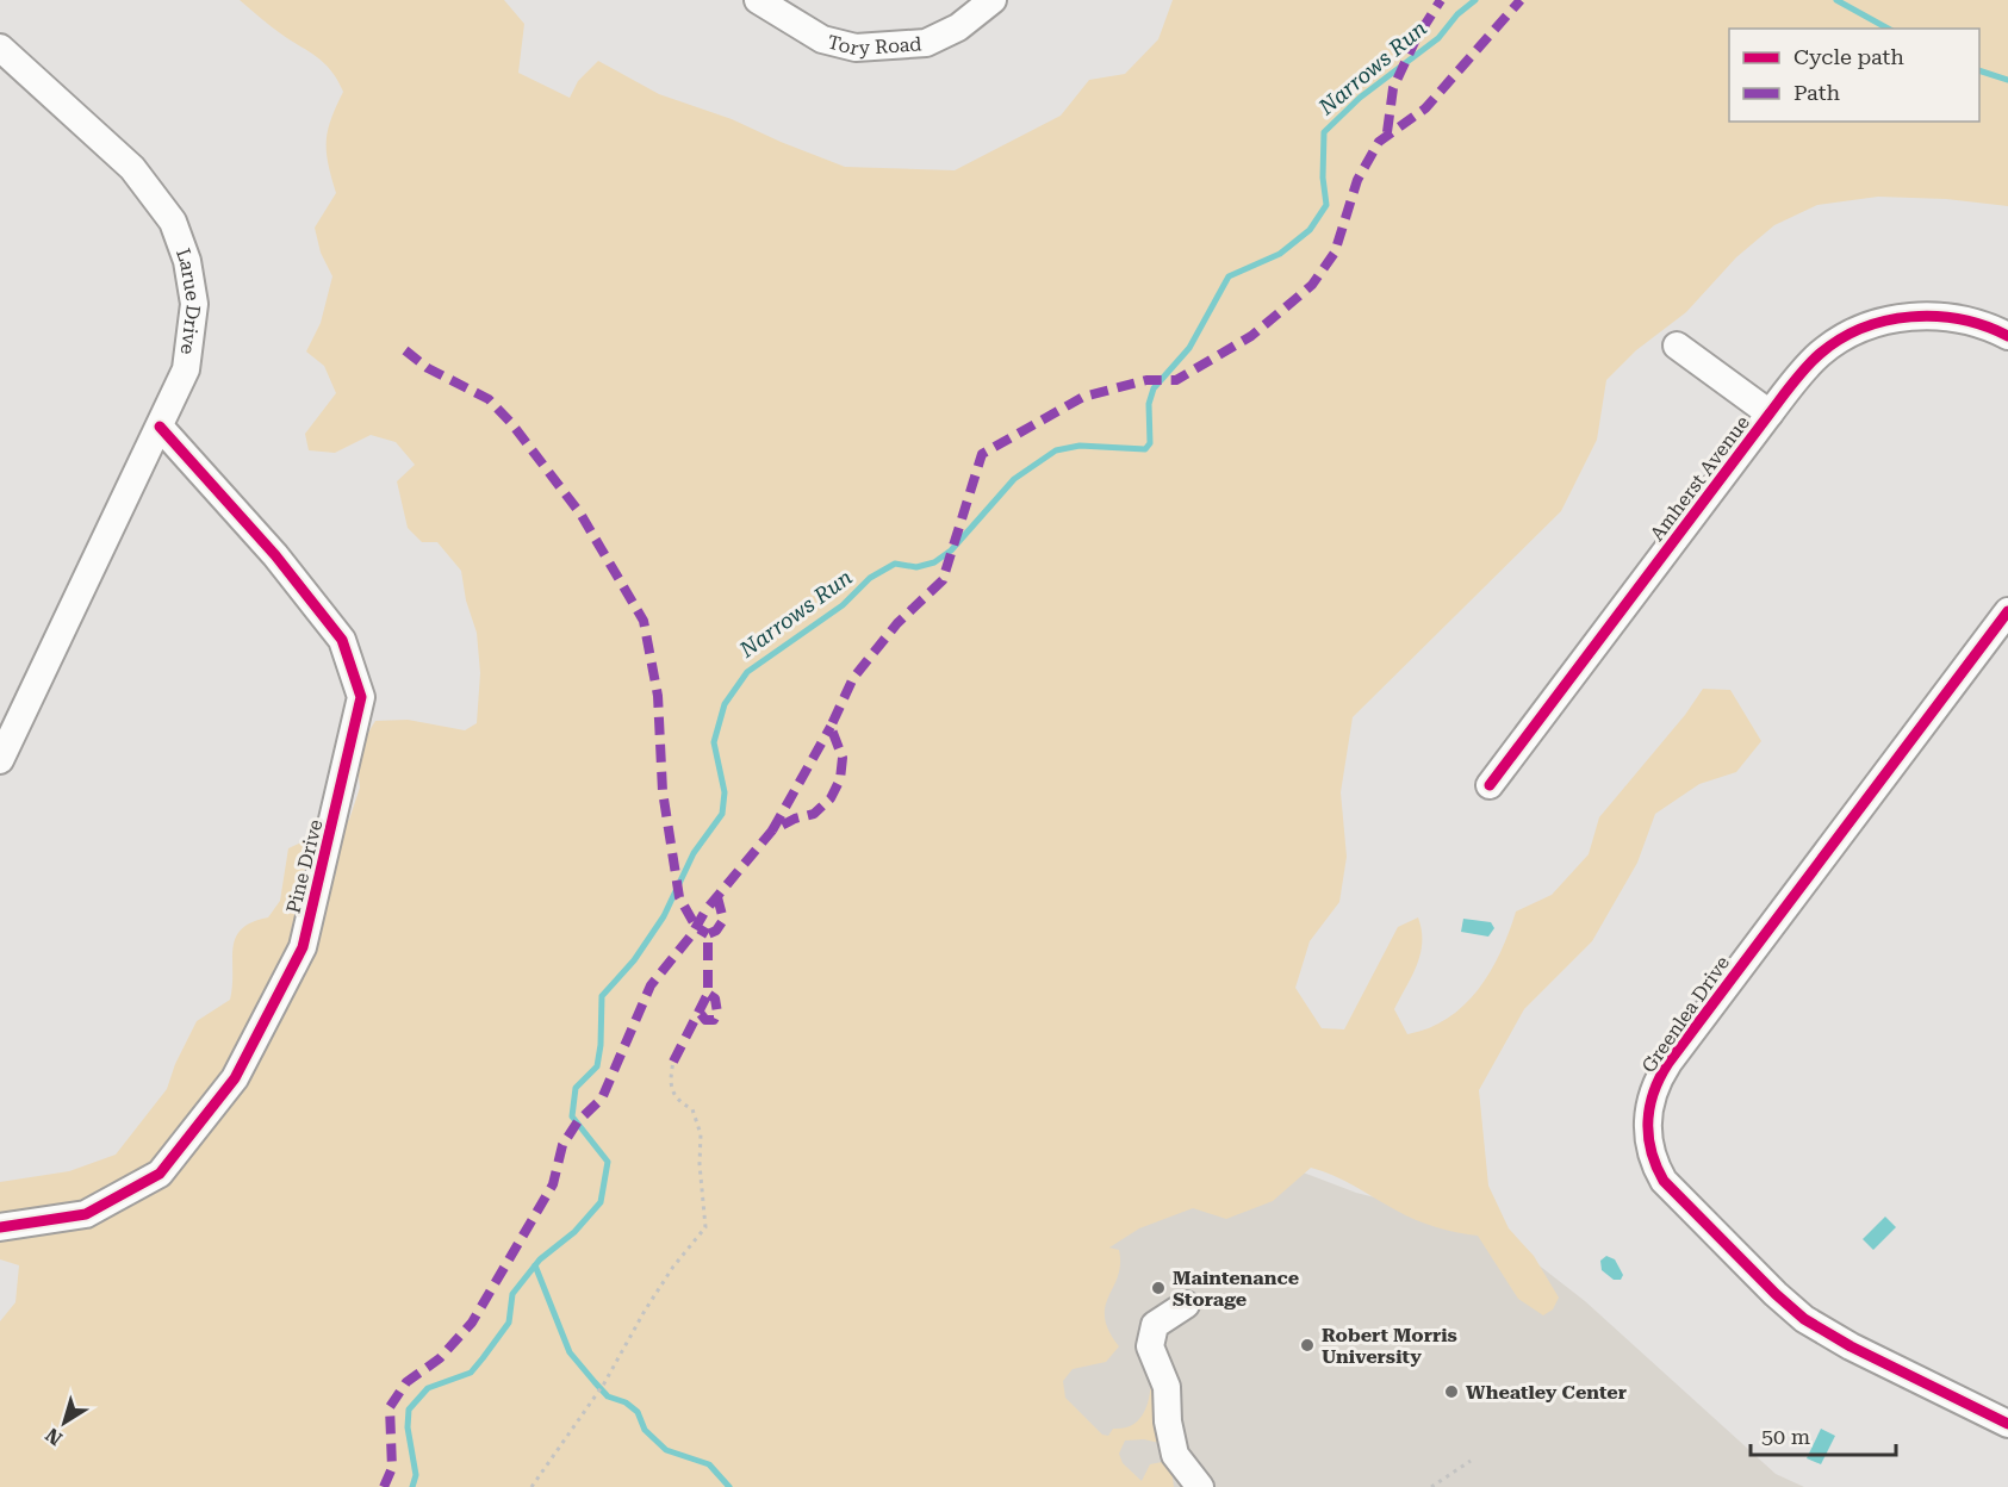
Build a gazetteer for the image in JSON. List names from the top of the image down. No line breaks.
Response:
{"streets":{"street":["Tory Road","Larue Drive","Amherst Avenue","Pine Drive","Greenlea Drive"]},"crossings":[["Larue Drive","Pine Drive"]],"water":["Narrows Run"],"places":["Maintenance Storage","Robert Morris University","Wheatley Center"],"legend":["Cycle path","Path"],"scale_bar":"50 m","north":"bottom left"}
